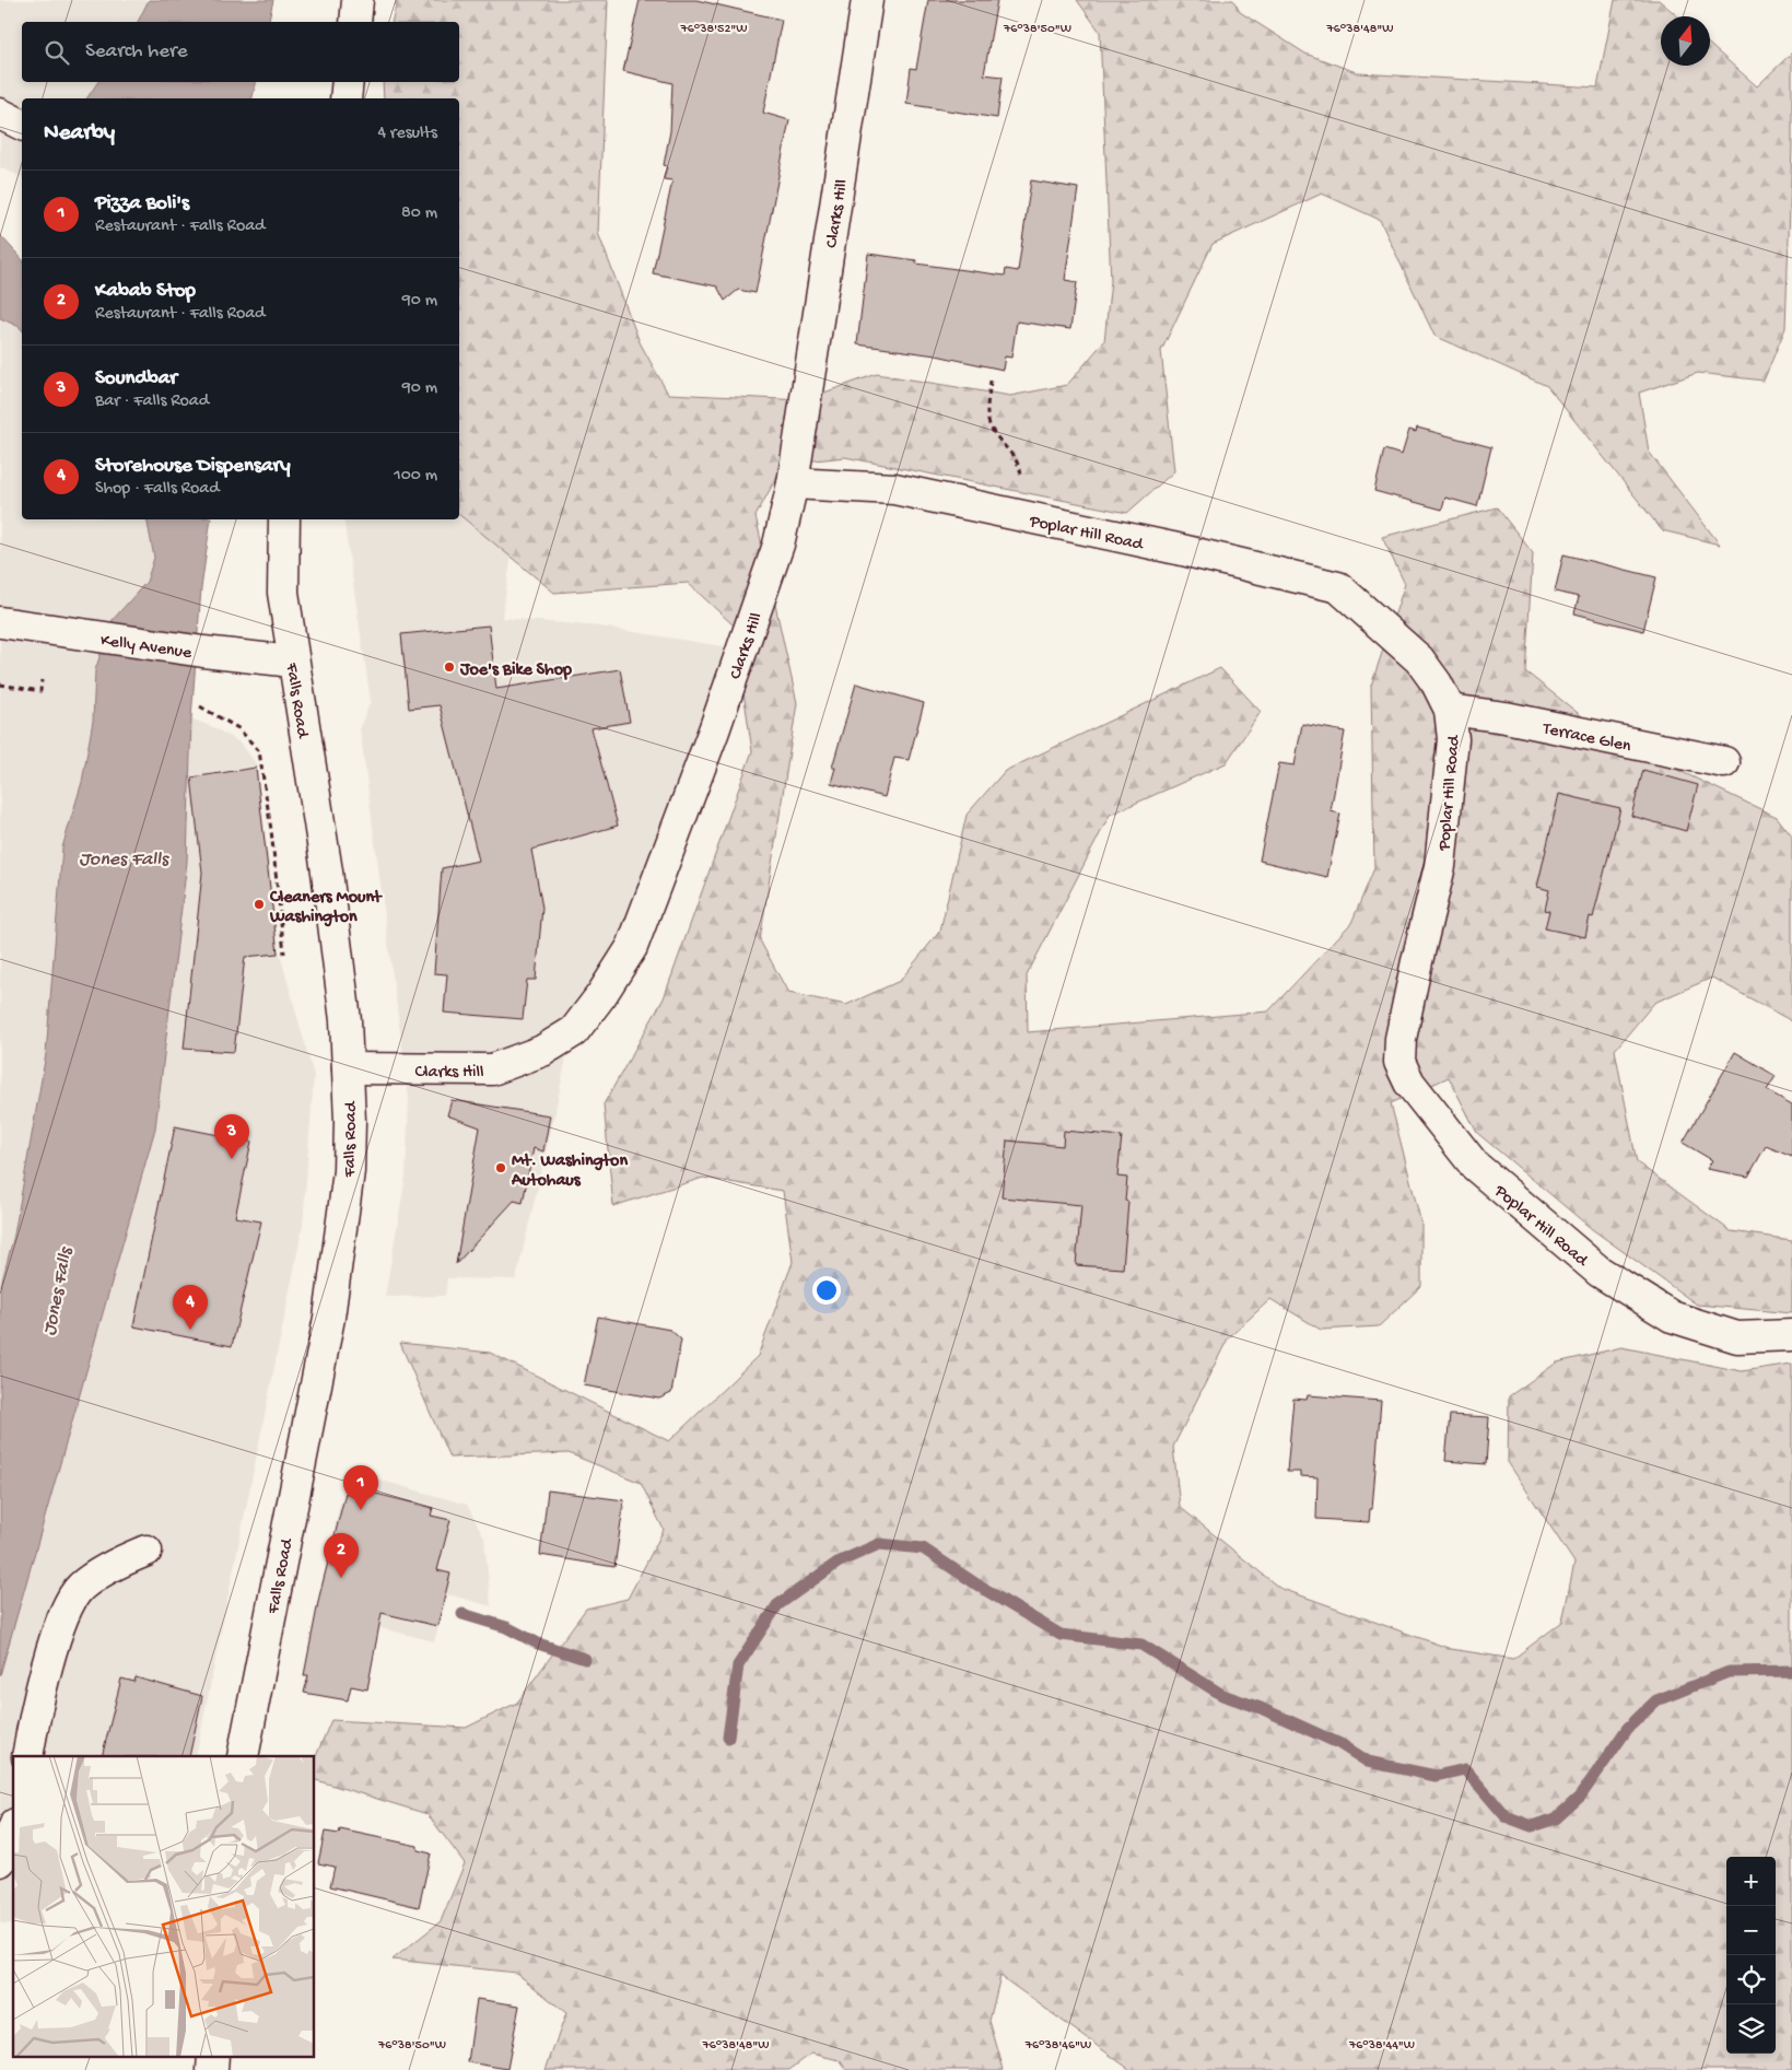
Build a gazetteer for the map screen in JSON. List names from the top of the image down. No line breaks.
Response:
{"streets":{"street":["Clarks Hill","Poplar Hill Road","Kelly Avenue","Falls Road","Terrace Glen"]},"crossings":[["Clarks Hill","Poplar Hill Road"],["Clarks Hill","Falls Road"],["Poplar Hill Road","Terrace Glen"],["Kelly Avenue","Falls Road"]],"water":["Jones Falls"],"places":["Joe's Bike Shop","Cleaners Mount Washington","Mt. Washington Autohaus"],"north":"top","page":{"search":"Search here","heading":["Nearby","4 results"],"list":[{"mark":"1","name":"Pizza Boli's","note":"Restaurant · Falls Road","value":"80 m"},{"mark":"2","name":"Kabab Stop","note":"Restaurant · Falls Road","value":"90 m"},{"mark":"3","name":"Soundbar","note":"Bar · Falls Road","value":"90 m"},{"mark":"4","name":"Storehouse Dispensary","note":"Shop · Falls Road","value":"100 m"}],"pins":["3","4","1","2"],"map_buttons":["+","−"]},"coordinates":["76°38'52\"W","76°38'50\"W","76°38'48\"W","76°38'46\"W","76°38'44\"W"]}
